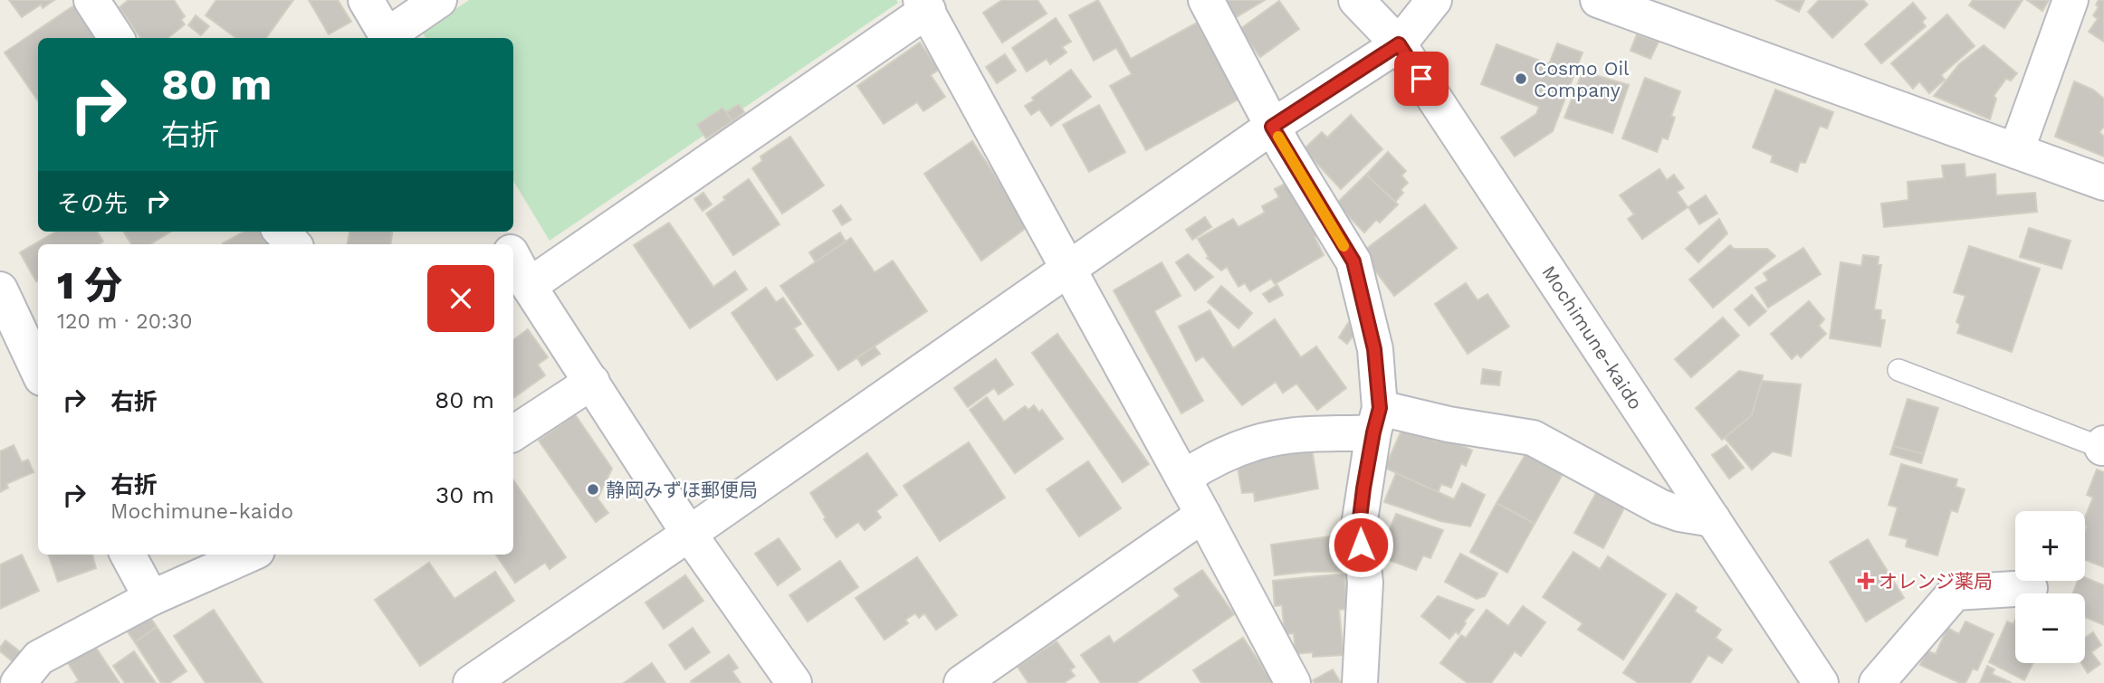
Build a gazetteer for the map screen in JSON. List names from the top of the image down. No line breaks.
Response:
{"streets":{"street":["Mochimune-kaido"]},"places":{"other":["Cosmo Oil Company","静岡みずほ郵便局"],"health":["オレンジ薬局"]},"page":{"turn":["80 m","右折"],"then":"その先","heading":["1 分","120 m · 20:30"],"list":[{"name":"右折","value":"80 m"},{"name":"右折","note":"Mochimune-kaido","value":"30 m"}],"map_buttons":["+","−"]}}
